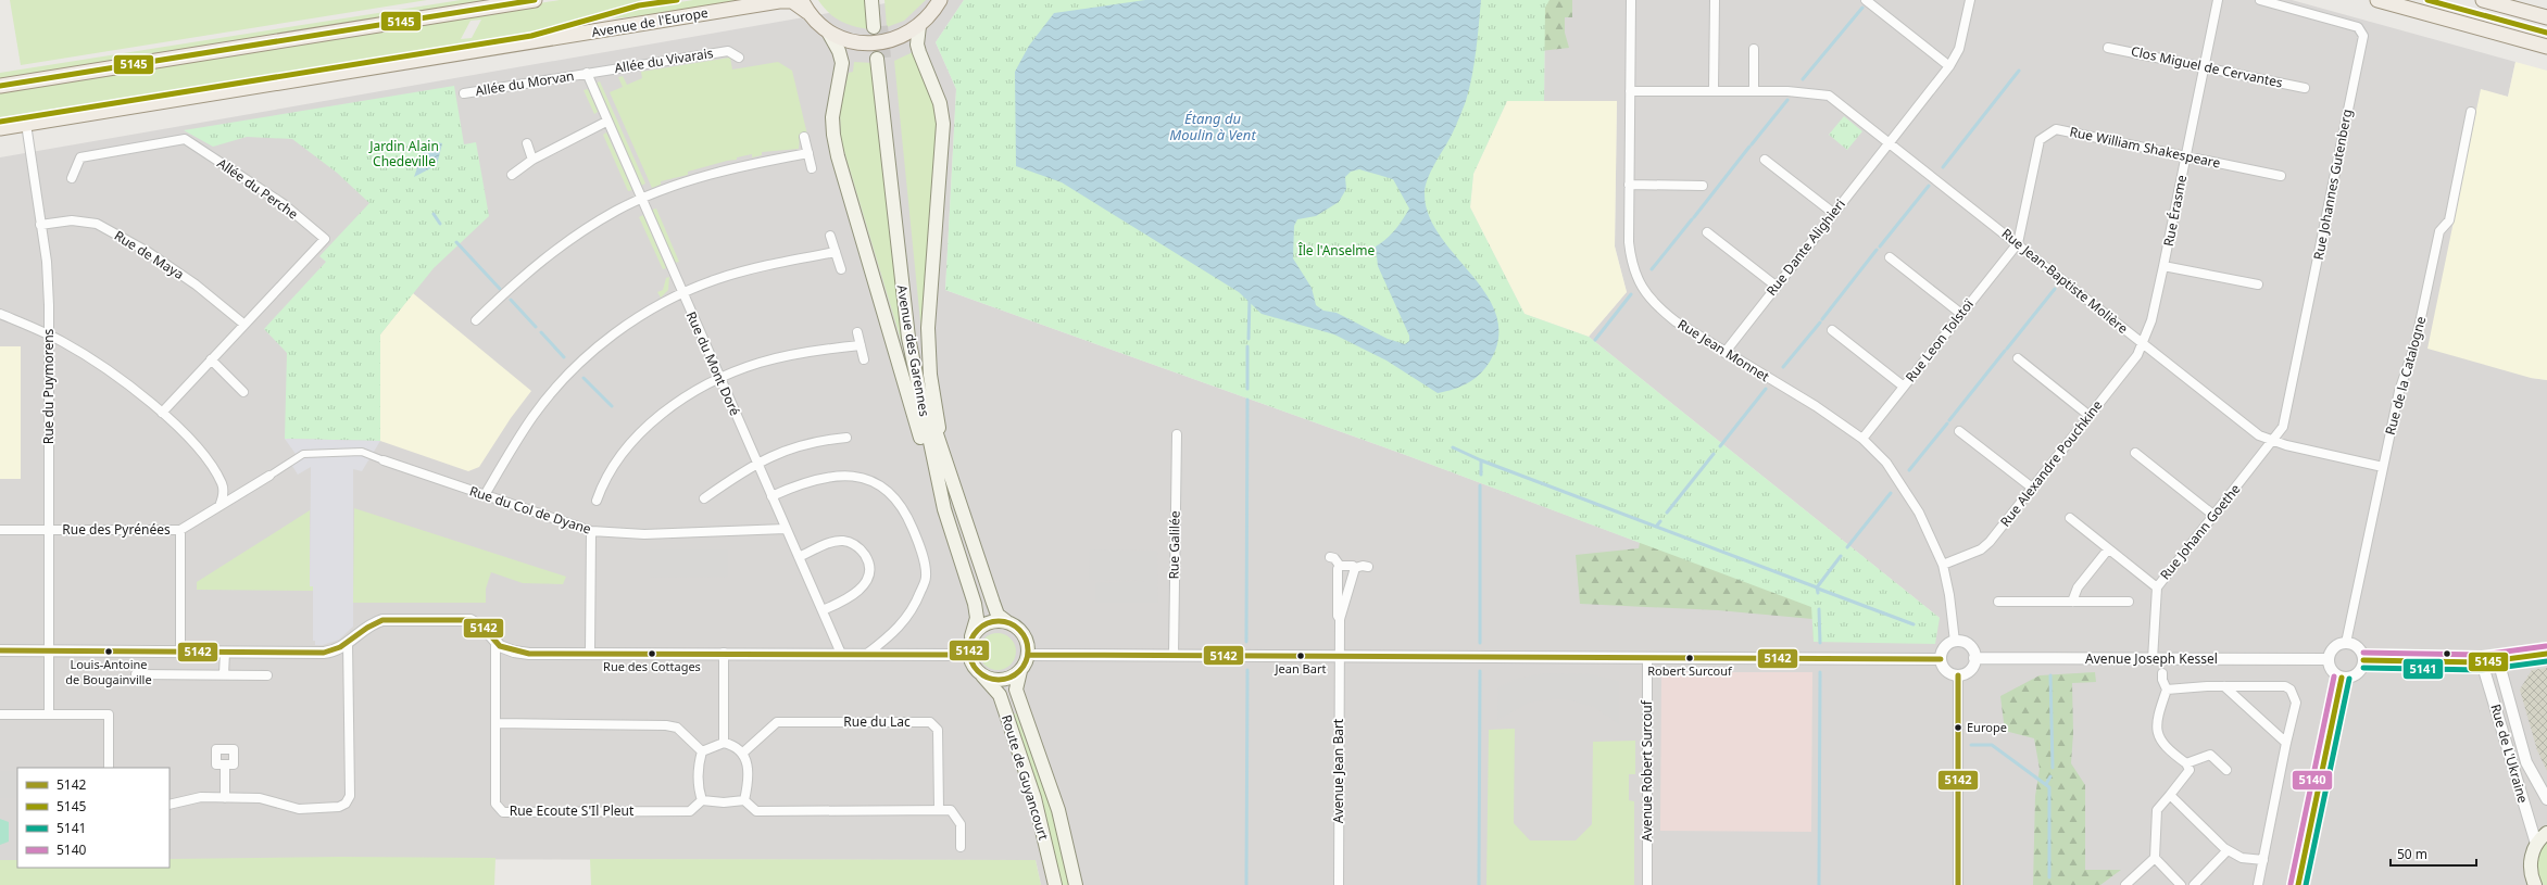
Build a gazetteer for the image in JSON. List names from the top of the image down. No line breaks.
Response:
{"streets":{"main road":["Avenue de l'Europe","Avenue des Garennes","Route de Guyancourt"],"street":["Allée du Vivarais","Clos Miguel de Cervantes","Allée du Morvan","Rue William Shakespeare","Rue Johannes Gutenberg","Allée du Perche","Rue Érasme","Rue Dante Alighieri","Rue de Maya","Rue Jean-Baptiste Molière","Rue Leon Tolstoï","Rue Jean Monnet","Rue du Mont Doré","Rue de la Catalogne","Rue du Puymorens","Rue Alexandre Pouchkine","Rue du Col de Dyane","Rue des Pyrénées","Rue Johann Goethe","Rue Galilée","Avenue Joseph Kessel","Rue du Lac","Rue de L'Ukraine","Avenue Jean Bart","Avenue Robert Surcouf","Rue Ecoute S'Il Pleut"]},"crossings":[["Avenue de l'Europe","Rue du Puymorens"],["Allée du Vivarais","Allée du Morvan"],["Allée du Vivarais","Rue du Mont Doré"],["Clos Miguel de Cervantes","Rue Érasme"],["Allée du Morvan","Rue du Mont Doré"],["Rue William Shakespeare","Rue Érasme"],["Rue William Shakespeare","Rue Jean-Baptiste Molière"],["Rue William Shakespeare","Rue Leon Tolstoï"],["Rue Johannes Gutenberg","Rue Jean-Baptiste Molière"],["Rue Johannes Gutenberg","Rue Johann Goethe"],["Allée du Perche","Rue de Maya"],["Rue Érasme","Rue Jean-Baptiste Molière"],["Rue Érasme","Rue Alexandre Pouchkine"],["Rue Dante Alighieri","Rue Jean-Baptiste Molière"],["Rue Dante Alighieri","Rue Jean Monnet"],["Rue de Maya","Rue du Puymorens"],["Rue Jean-Baptiste Molière","Rue Leon Tolstoï"],["Rue Jean-Baptiste Molière","Rue Jean Monnet"],["Rue Jean-Baptiste Molière","Rue de la Catalogne"],["Rue Jean-Baptiste Molière","Rue Alexandre Pouchkine"],["Rue Jean-Baptiste Molière","Rue Johann Goethe"],["Rue Leon Tolstoï","Rue Jean Monnet"],["Avenue des Garennes","Route de Guyancourt"],["Rue Jean Monnet","Rue Alexandre Pouchkine"],["Rue Jean Monnet","Avenue Joseph Kessel"],["Rue du Mont Doré","Rue du Col de Dyane"],["Rue de la Catalogne","Avenue Joseph Kessel"],["Rue du Puymorens","Rue des Pyrénées"],["Rue Johann Goethe","Avenue Joseph Kessel"],["Rue du Lac","Rue Ecoute S'Il Pleut"]],"water":["Étang du Moulin à Vent"],"parks":["Jardin Alain Chedeville","Île l'Anselme"],"places":["Louis-Antoine de Bougainville","Rue des Cottages","Jean Bart","Robert Surcouf","Europe"],"lines":["transit line 5145","transit line 5142","transit line 5140","transit line 5141"],"legend":["5142","5145","5141","5140"],"scale_bar":"50 m"}
